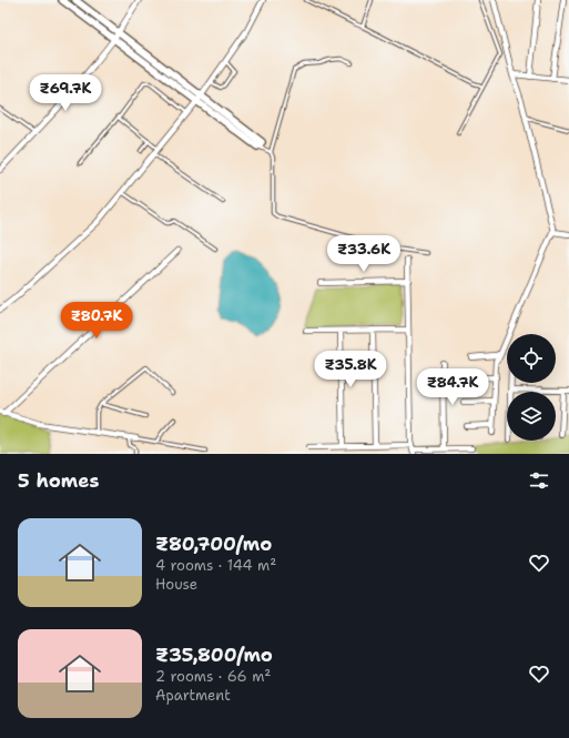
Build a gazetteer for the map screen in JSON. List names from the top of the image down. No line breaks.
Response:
{"page":{"price":["₹69.7K","₹33.6K","₹80.7K","₹35.8K","₹84.7K"],"heading":"5 homes","list":[{"name":"₹80,700/mo","note":"4 rooms · 144 m² · House"},{"name":"₹35,800/mo","note":"2 rooms · 66 m² · Apartment"}]}}
